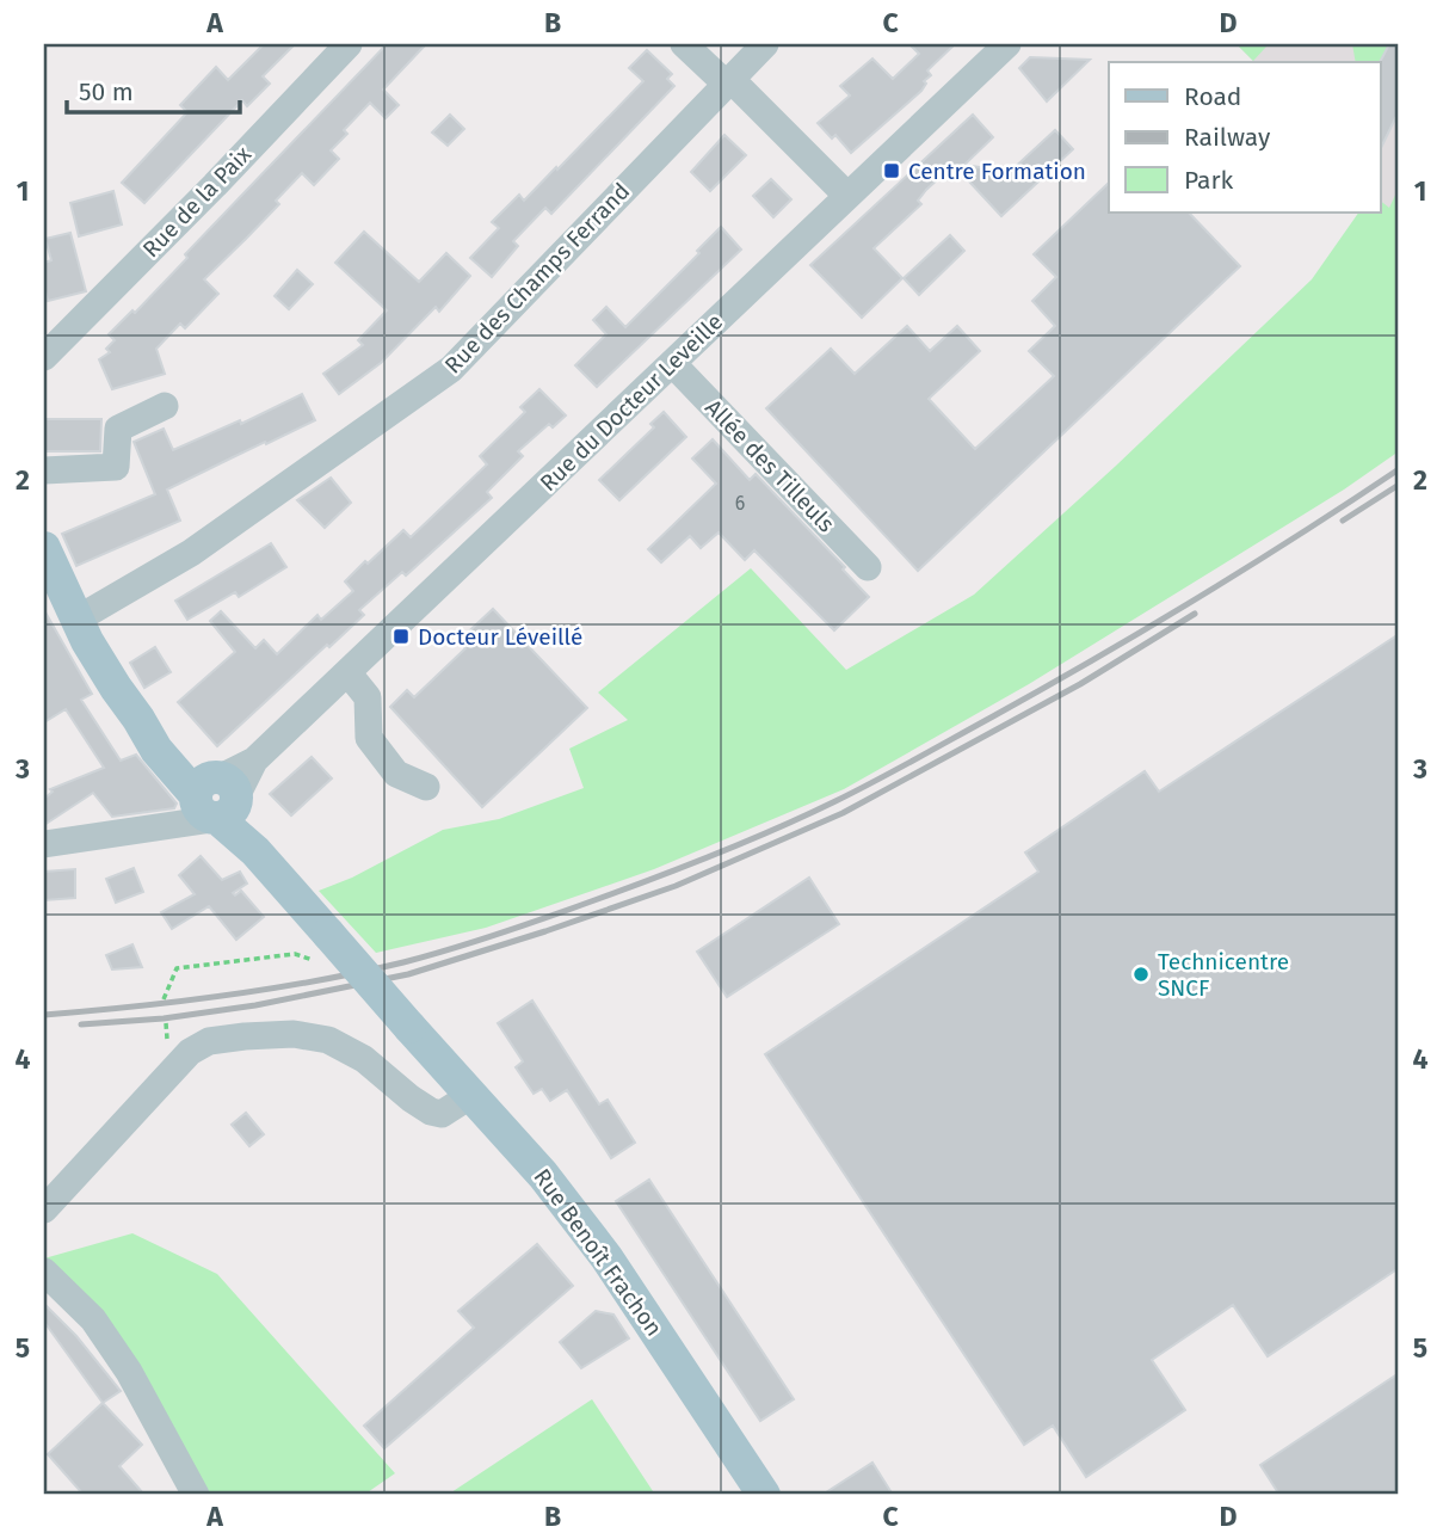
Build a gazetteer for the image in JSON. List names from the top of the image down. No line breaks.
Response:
{"streets":{"main road":["Rue Benoît Frachon"],"street":["Rue de la Paix","Rue des Champs Ferrand","Rue du Docteur Leveille","Allée des Tilleuls"]},"crossings":[["Rue du Docteur Leveille","Allée des Tilleuls"],["Rue du Docteur Leveille","Rue Benoît Frachon"]],"places":{"transit":["Centre Formation","Docteur Léveillé"],"other":["Technicentre SNCF"]},"house_numbers":["6"],"legend":["Road","Railway","Park"],"scale_bar":"50 m","grid":{"columns":["A","B","C","D"],"rows":["1","2","3","4","5"]}}
